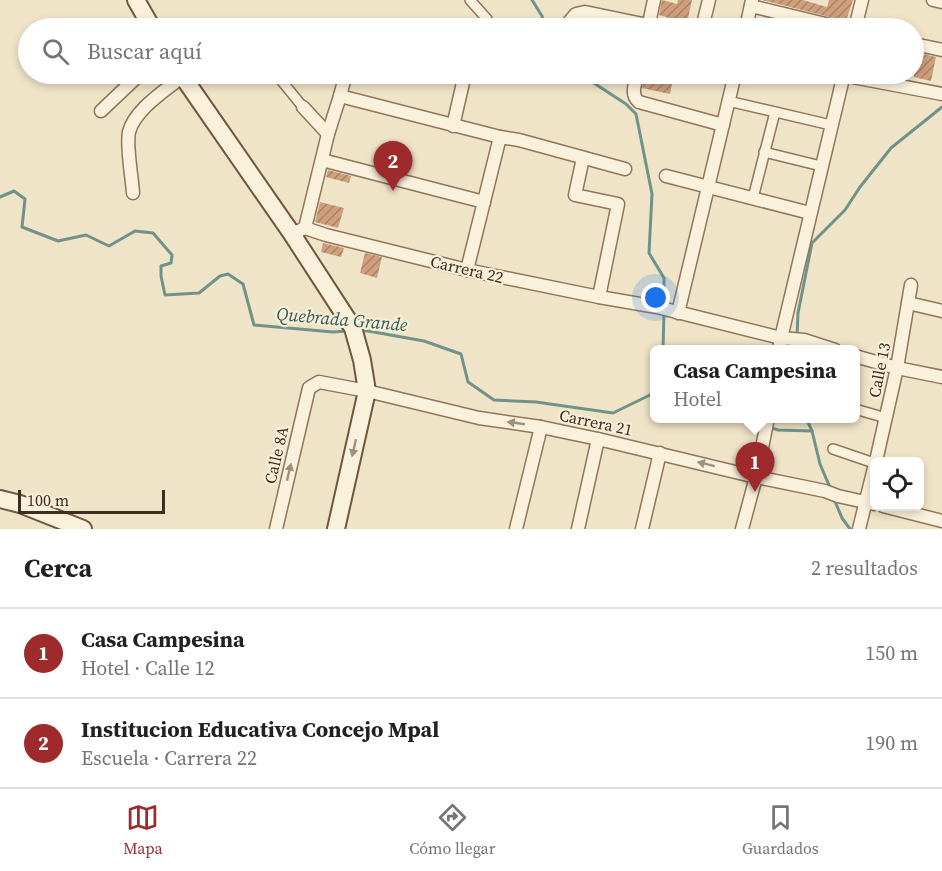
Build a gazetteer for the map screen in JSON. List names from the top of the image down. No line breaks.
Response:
{"streets":{"street":["Carrera 22","Calle 13","Carrera 21","Calle 8A"]},"crossings":[["Carrera 21","Calle 8A"]],"one_way":["Carrera 21","Calle 8A"],"water":["Quebrada Grande"],"scale_bar":"100 m","page":{"search":"Buscar aquí","pins":["2","1"],"popup":["Casa Campesina","Hotel"],"scale":"100 m","heading":["Cerca","2 resultados"],"list":[{"mark":"1","name":"Casa Campesina","note":"Hotel · Calle 12","value":"150 m"},{"mark":"2","name":"Institucion Educativa Concejo Mpal","note":"Escuela · Carrera 22","value":"190 m"}],"nav":["Mapa","Cómo llegar","Guardados"]}}
